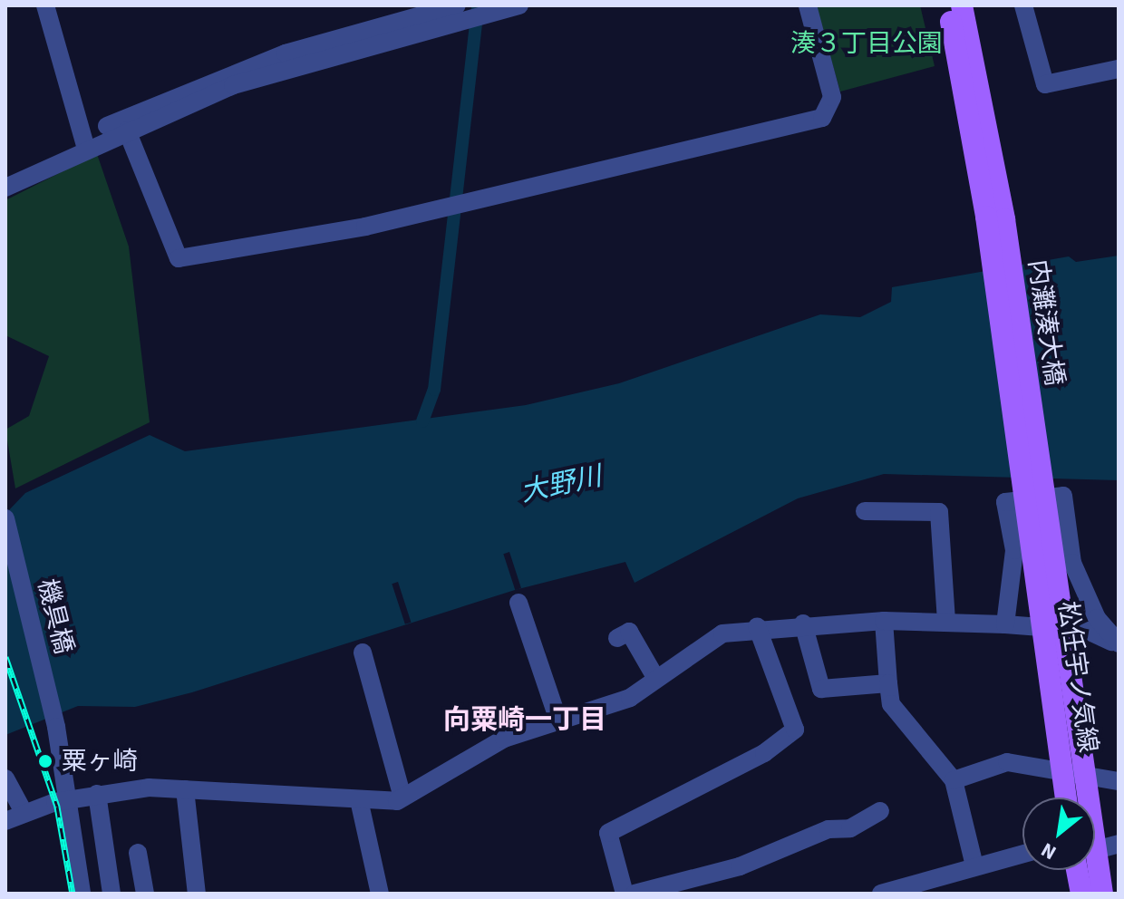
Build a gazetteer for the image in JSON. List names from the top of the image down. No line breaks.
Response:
{"streets":{"main road":["内灘湊大橋","松任宇ノ気線"],"street":["機具橋"]},"crossings":[["内灘湊大橋","松任宇ノ気線"]],"districts":["向粟崎一丁目"],"water":["大野川"],"parks":["湊３丁目公園"],"places":["粟ヶ崎"],"north":"bottom left"}
